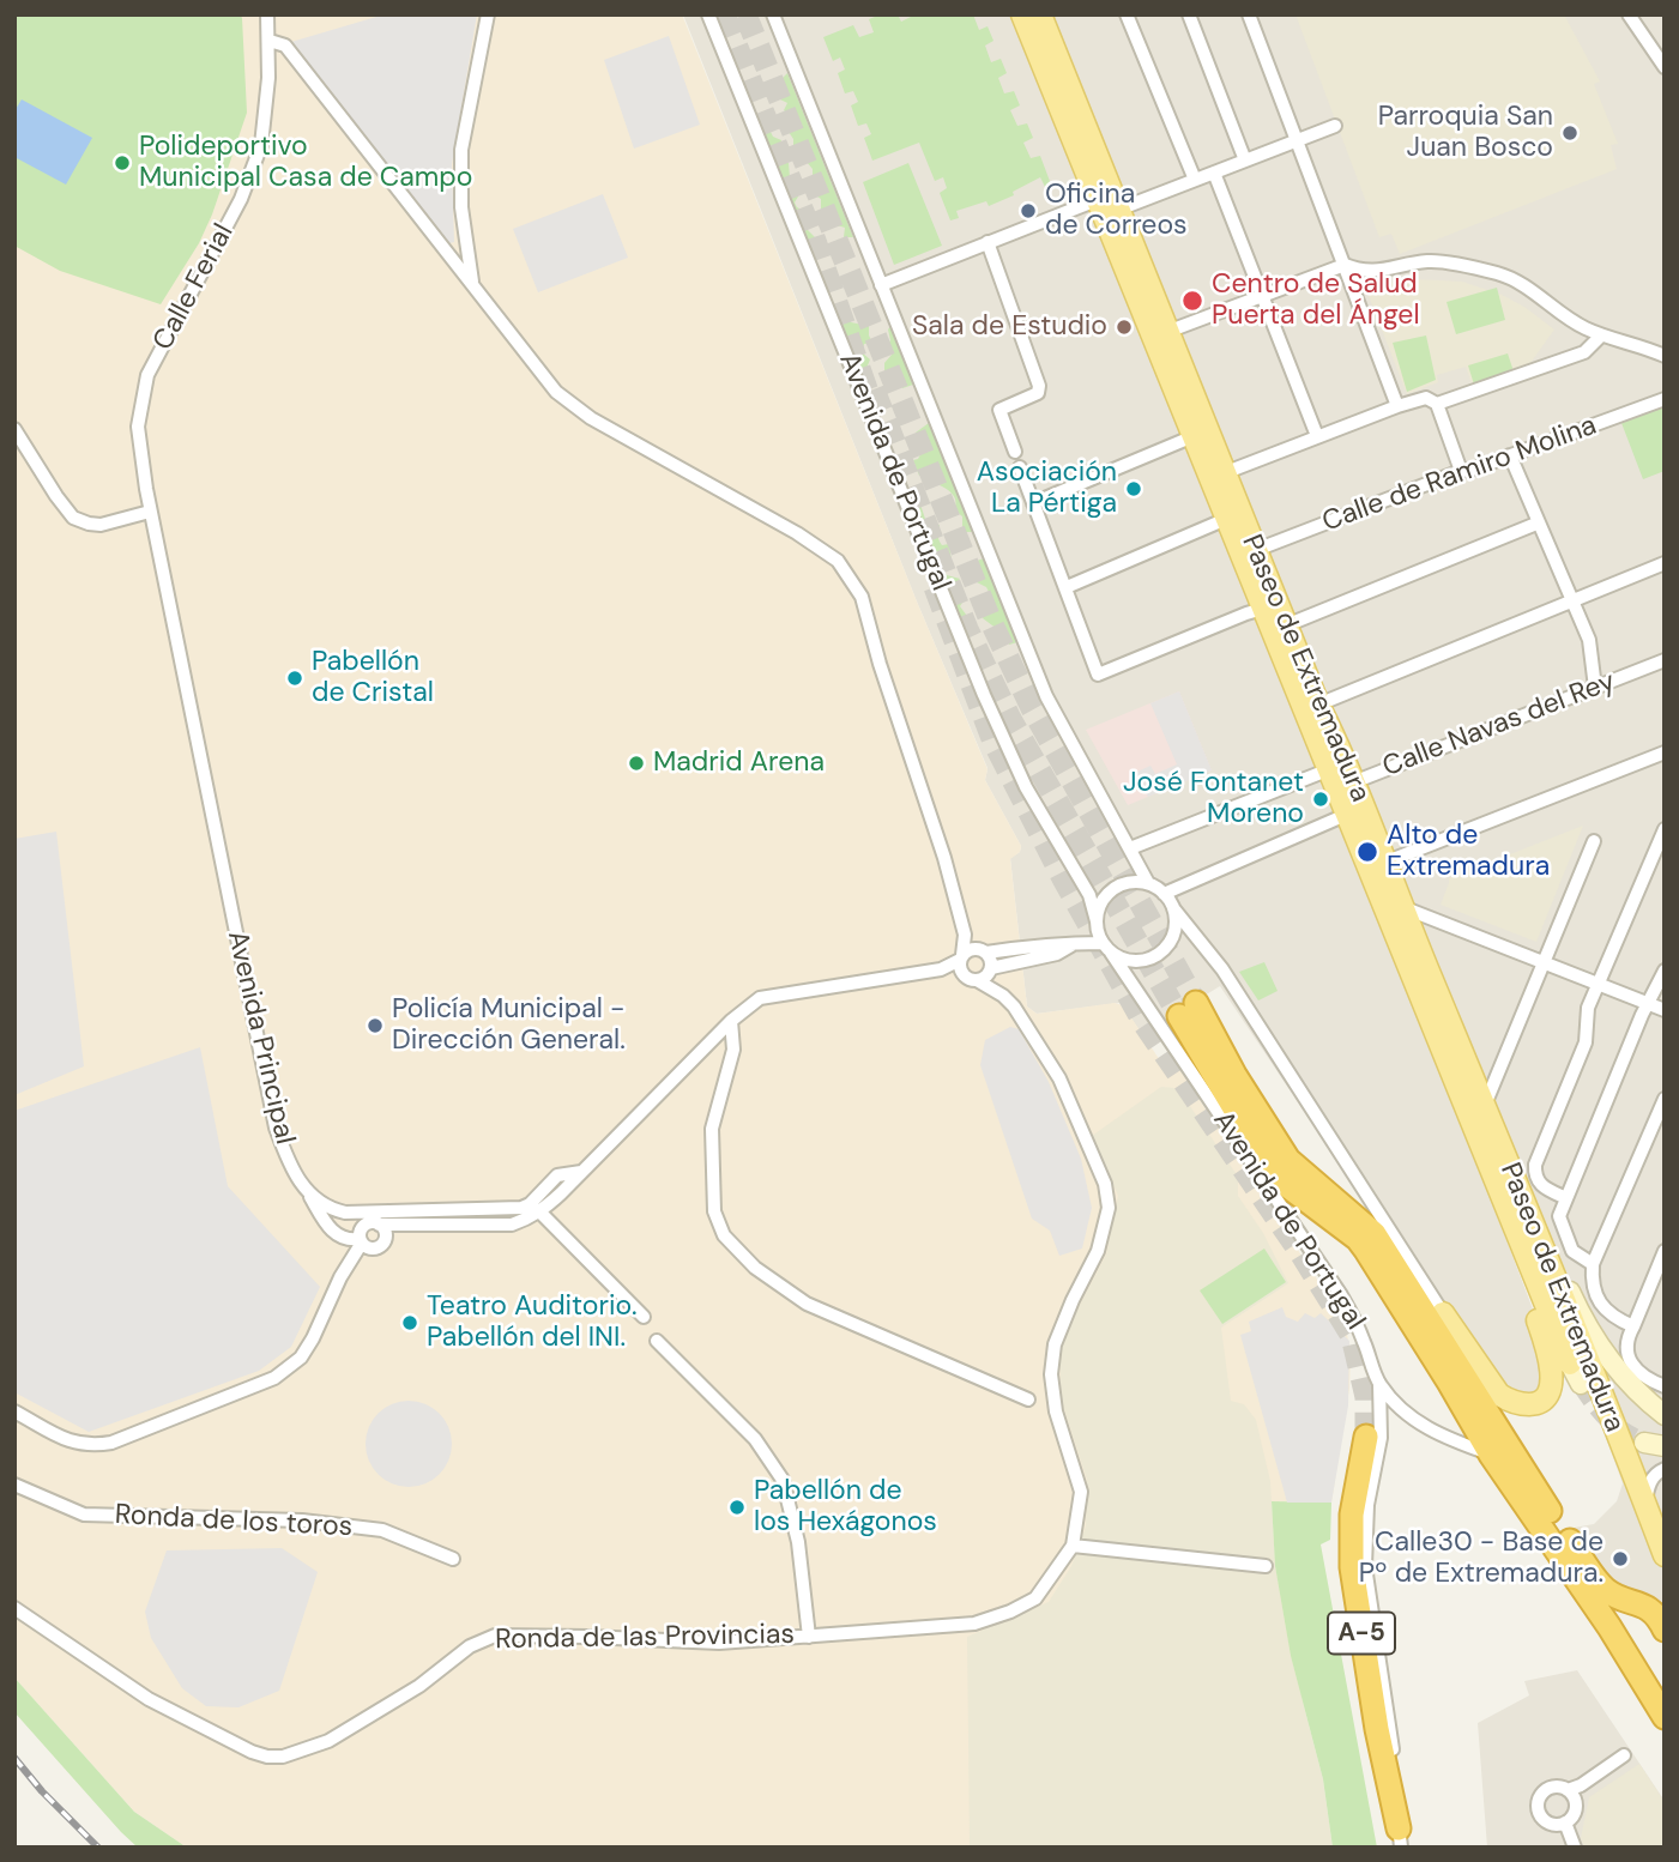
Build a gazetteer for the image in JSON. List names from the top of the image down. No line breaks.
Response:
{"streets":{"highway":["A-5"],"main road":["Paseo de Extremadura"],"street":["Calle Ferial","Avenida de Portugal","Calle de Ramiro Molina","Calle Navas del Rey","Avenida Principal","Ronda de los toros","Ronda de las Provincias"]},"crossings":[["Calle Ferial","Avenida Principal"],["Calle de Ramiro Molina","Paseo de Extremadura"],["Paseo de Extremadura","Calle Navas del Rey"],["Avenida Principal","Ronda de las Provincias"]],"places":["Parroquia San Juan Bosco","Polideportivo Municipal Casa de Campo","Oficina de Correos","Centro de Salud Puerta del Ángel","Sala de Estudio","Asociación La Pértiga","Pabellón de Cristal","Madrid Arena","José Fontanet Moreno","Alto de Extremadura","Policía Municipal - Dirección General.","Teatro Auditorio. Pabellón del INI.","Pabellón de los Hexágonos","Calle30 - Base de Pº de Extremadura."]}
